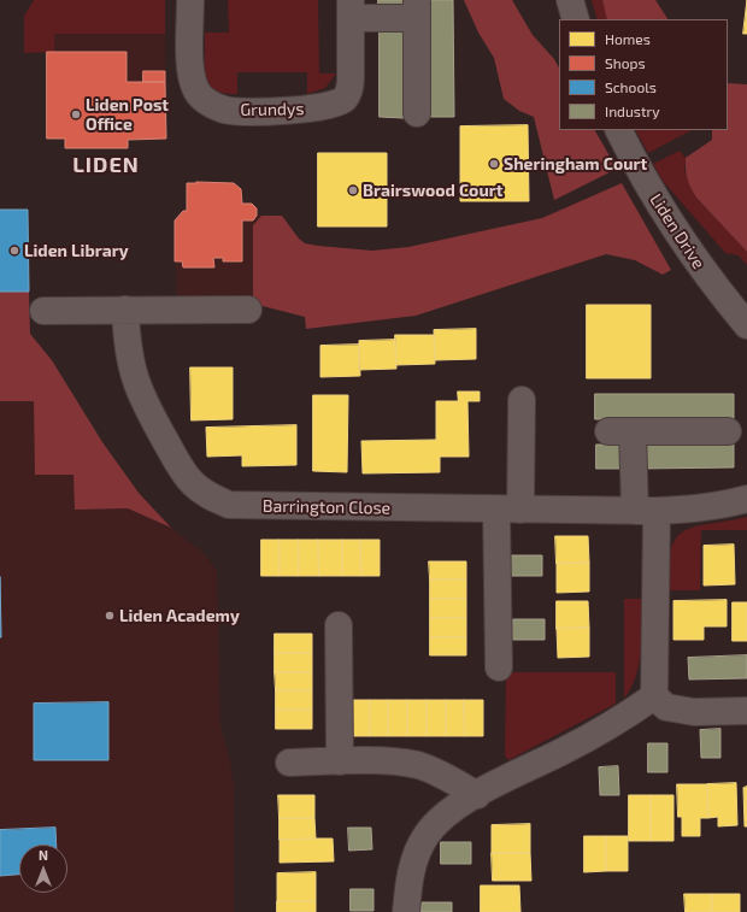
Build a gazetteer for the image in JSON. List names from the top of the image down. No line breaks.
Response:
{"streets":{"street":["Grundys","Liden Drive","Barrington Close"]},"districts":["LIDEN"],"places":["Liden Post Office","Sheringham Court","Brairswood Court","Liden Library","Liden Academy"],"legend":["Homes","Shops","Schools","Industry"],"north":"top"}
